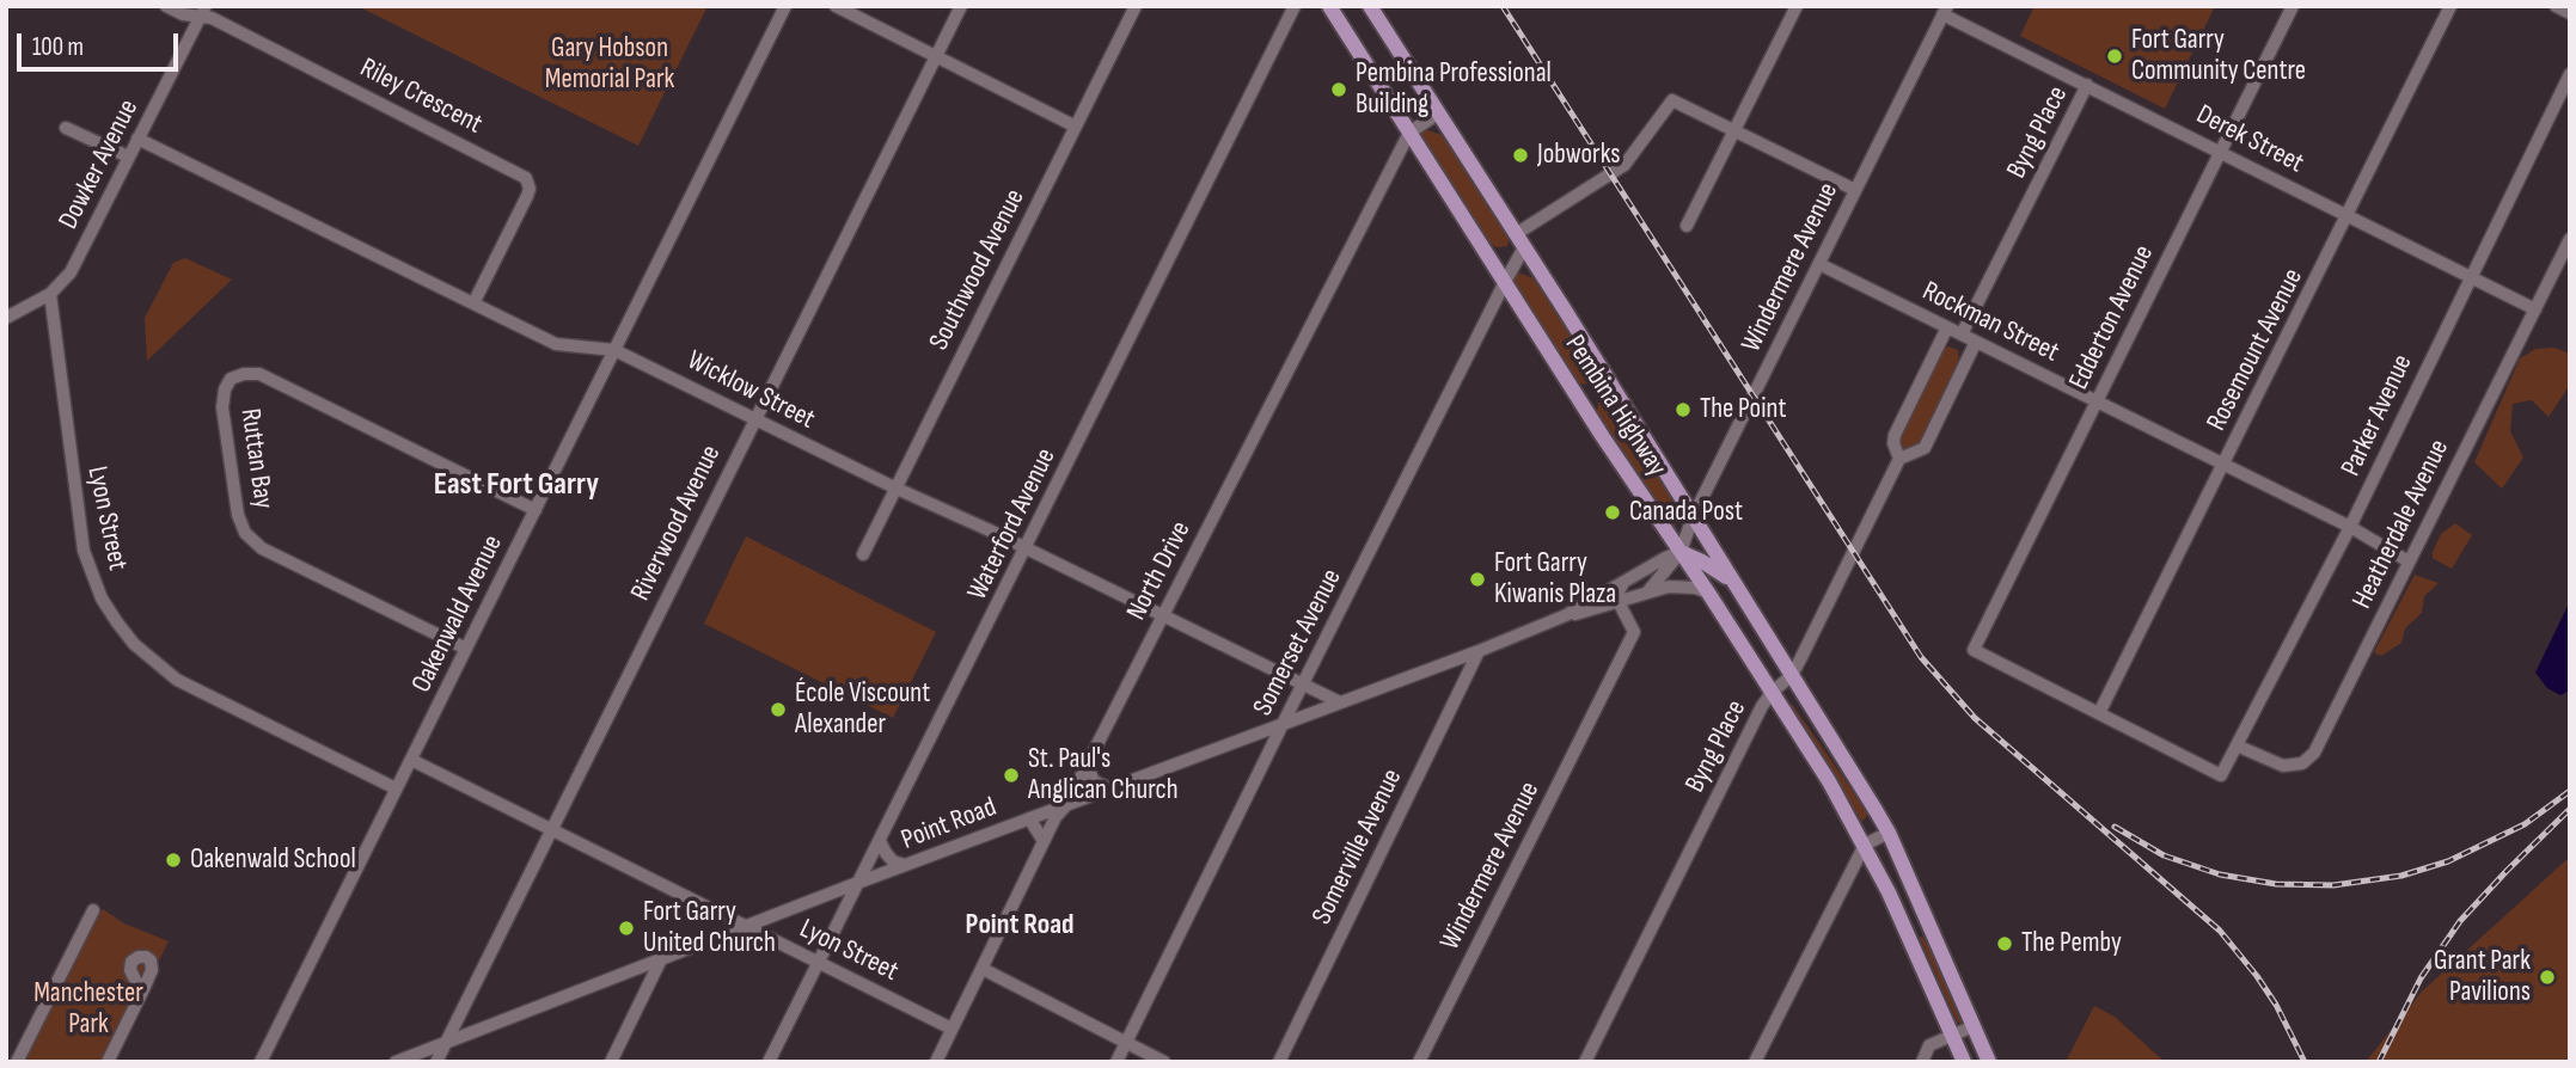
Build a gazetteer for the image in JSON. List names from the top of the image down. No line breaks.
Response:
{"streets":{"main road":["Pembina Highway"],"street":["Riley Crescent","Byng Place","Derek Street","Dowker Avenue","Windermere Avenue","Southwood Avenue","Edderton Avenue","Rockman Street","Rosemount Avenue","Wicklow Street","Parker Avenue","Ruttan Bay","Lyon Street","Riverwood Avenue","Waterford Avenue","Heatherdale Avenue","North Drive","Oakenwald Avenue","Somerset Avenue","Point Road","Somerville Avenue"]},"crossings":[["Riley Crescent","Dowker Avenue"],["Riley Crescent","Wicklow Street"],["Byng Place","Derek Street"],["Byng Place","Rockman Street"],["Byng Place","Pembina Highway"],["Derek Street","Windermere Avenue"],["Derek Street","Edderton Avenue"],["Derek Street","Rosemount Avenue"],["Derek Street","Parker Avenue"],["Derek Street","Heatherdale Avenue"],["Dowker Avenue","Wicklow Street"],["Dowker Avenue","Lyon Street"],["Windermere Avenue","Rockman Street"],["Windermere Avenue","Pembina Highway"],["Windermere Avenue","Point Road"],["Southwood Avenue","Wicklow Street"],["Edderton Avenue","Rockman Street"],["Edderton Avenue","Rosemount Avenue"],["Edderton Avenue","Parker Avenue"],["Rockman Street","Rosemount Avenue"],["Rockman Street","Parker Avenue"],["Rockman Street","Heatherdale Avenue"],["Rosemount Avenue","Parker Avenue"],["Wicklow Street","Riverwood Avenue"],["Wicklow Street","Waterford Avenue"],["Wicklow Street","North Drive"],["Wicklow Street","Oakenwald Avenue"],["Wicklow Street","Somerset Avenue"],["Wicklow Street","Point Road"],["Pembina Highway","North Drive"],["Pembina Highway","Somerset Avenue"],["Pembina Highway","Point Road"],["Parker Avenue","Heatherdale Avenue"],["Ruttan Bay","Oakenwald Avenue"],["Lyon Street","Riverwood Avenue"],["Lyon Street","Waterford Avenue"],["Lyon Street","North Drive"],["Lyon Street","Oakenwald Avenue"],["Lyon Street","Point Road"],["Riverwood Avenue","Point Road"],["Waterford Avenue","Point Road"],["North Drive","Point Road"],["Somerset Avenue","Point Road"],["Point Road","Somerville Avenue"]],"districts":["East Fort Garry","Point Road"],"parks":["Gary Hobson Memorial Park","Manchester Park"],"places":["Fort Garry Community Centre","Pembina Professional Building","Jobworks","The Point","Canada Post","Fort Garry Kiwanis Plaza","École Viscount Alexander","St. Paul's Anglican Church","Oakenwald School","Fort Garry United Church","The Pemby","Grant Park Pavilions"],"scale_bar":"100 m"}
